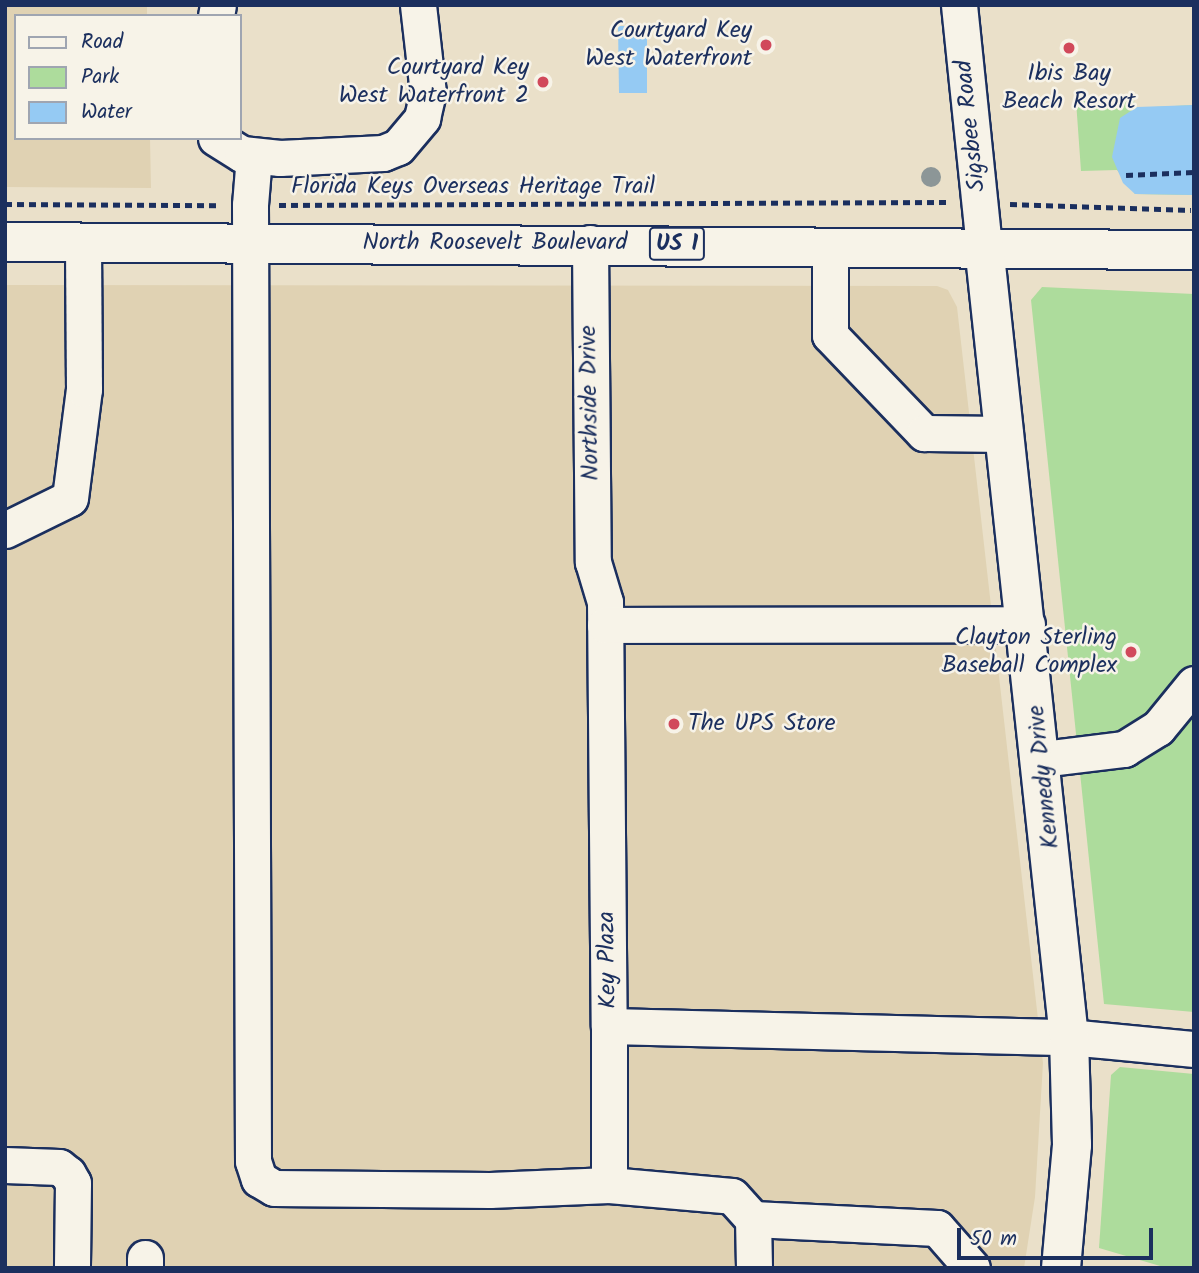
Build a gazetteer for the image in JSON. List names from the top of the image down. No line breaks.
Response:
{"streets":{"main road":["North Roosevelt Boulevard","US 1","Kennedy Drive"],"street":["Sigsbee Road","Northside Drive","Key Plaza"],"path":["Florida Keys Overseas Heritage Trail"]},"crossings":[["Sigsbee Road","North Roosevelt Boulevard"],["Sigsbee Road","Kennedy Drive"],["Florida Keys Overseas Heritage Trail","North Roosevelt Boulevard"],["North Roosevelt Boulevard","Northside Drive"],["North Roosevelt Boulevard","Kennedy Drive"],["Northside Drive","Key Plaza"],["Kennedy Drive","Key Plaza"]],"places":["Courtyard Key West Waterfront","Ibis Bay Beach Resort","Courtyard Key West Waterfront 2","Clayton Sterling Baseball Complex","The UPS Store"],"legend":["Road","Park","Water"],"scale_bar":"50 m"}
